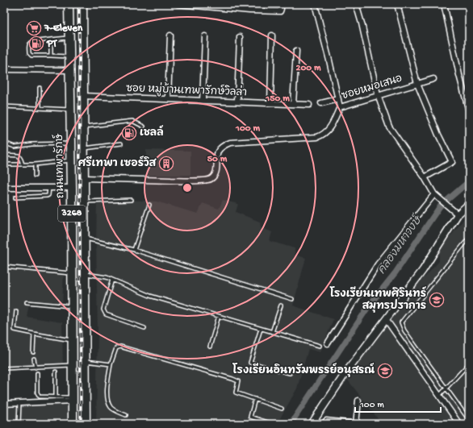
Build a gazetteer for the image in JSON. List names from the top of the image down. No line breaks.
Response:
{"streets":{"main road":["ถนนเทพารักษ์","3268"],"street":["ซอยหมอเสนอ","ซอย หมู่บ้านเทพารักษ์วิลล่า"]},"crossings":[["ซอยหมอเสนอ","3268"],["ซอย หมู่บ้านเทพารักษ์วิลล่า","3268"]],"water":["คลองมหาวงษ์"],"places":{"supermarket":["7-Eleven"],"fuel station":["PT","เชลล์"],"building":["ศรีเทพา เซอร์วิส"],"school or university":["โรงเรียนเทพศิรินทร์ สมุทรปราการ","โรงเรียนอินทรัมพรรย์อนุสรณ์"]},"scale_bar":"100 m","rings":["200 m","150 m","100 m","50 m"]}
